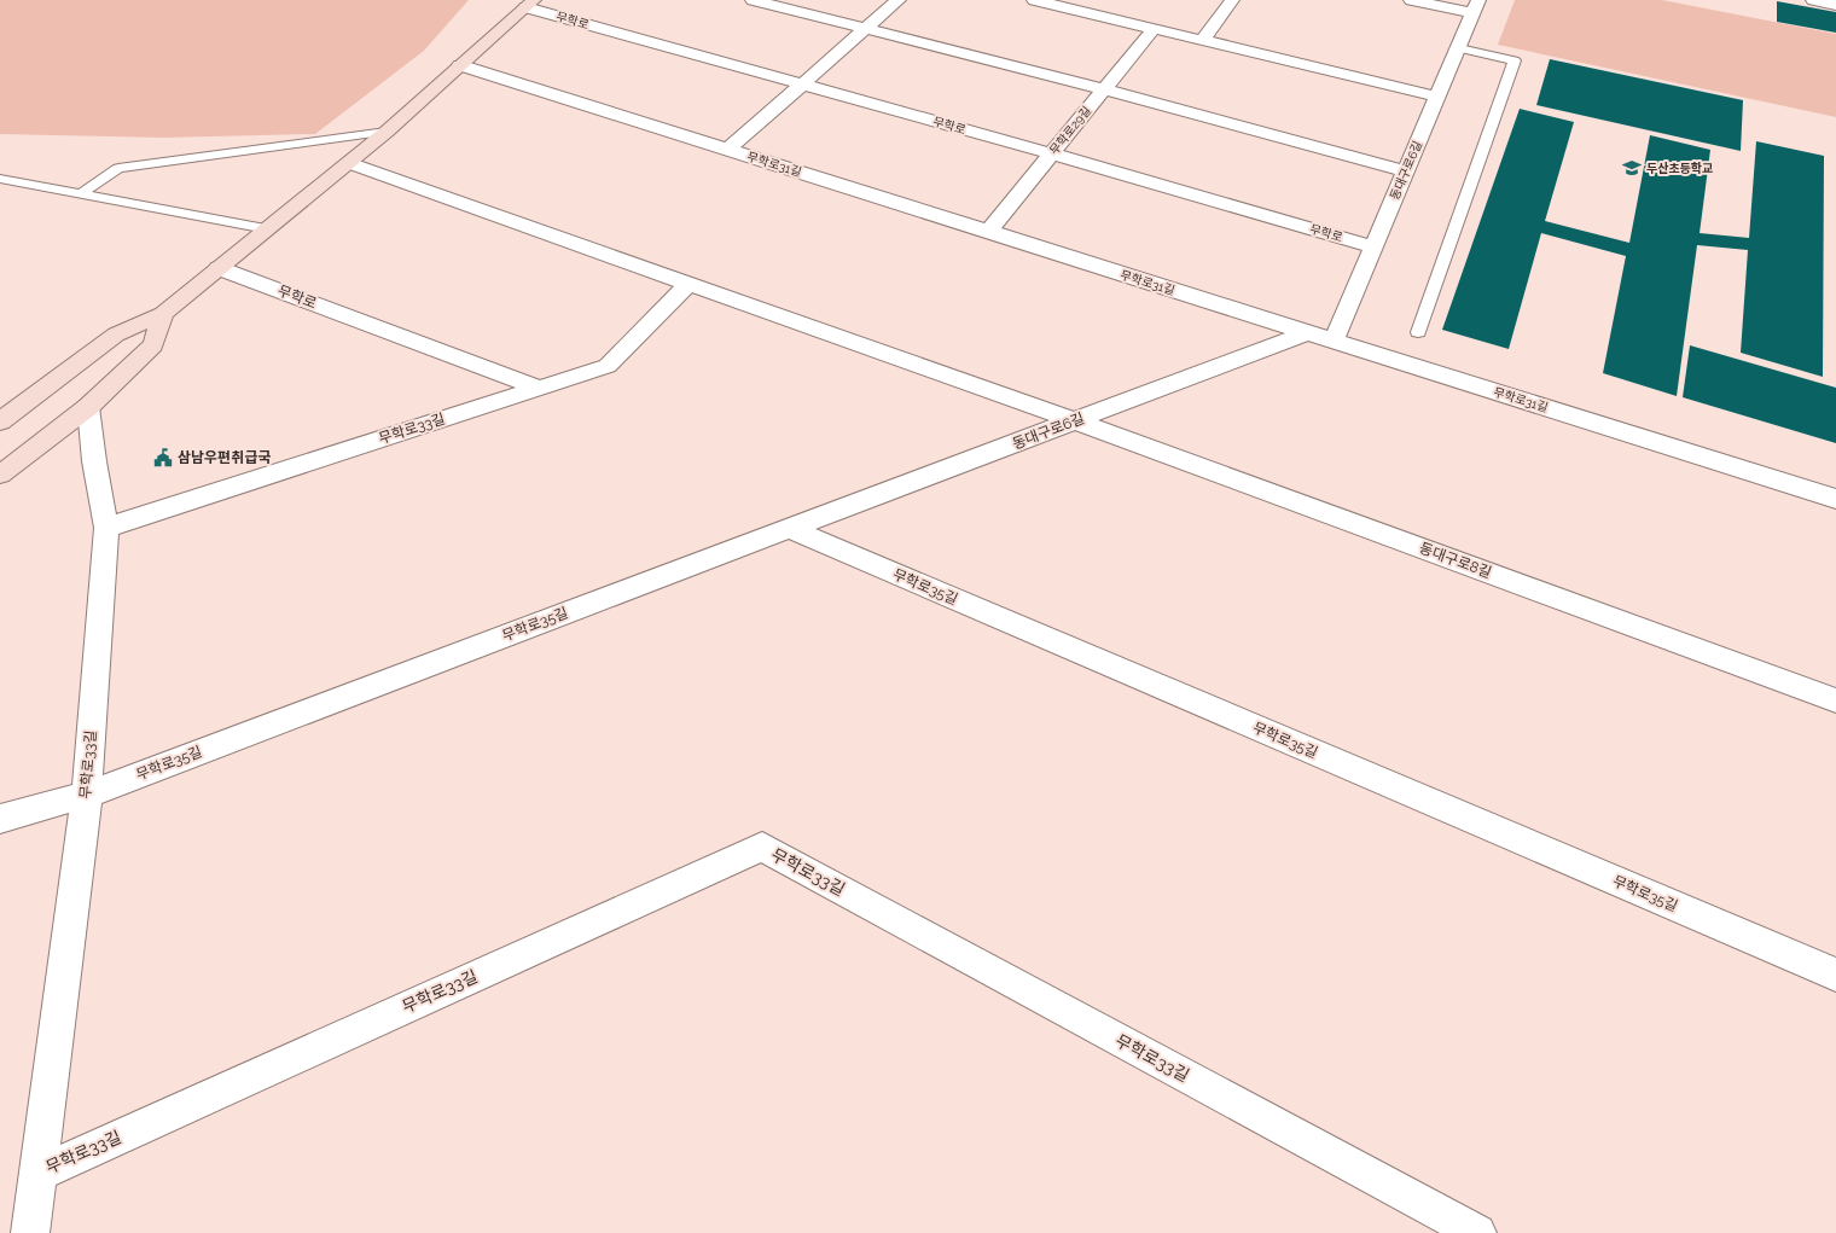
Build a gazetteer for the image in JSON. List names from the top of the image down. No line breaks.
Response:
{"streets":{"main road":["무학로"],"street":["무학로29길","무학로31길","동대구로6길","무학로33길","동대구로8길","무학로35길"]},"crossings":[["무학로","무학로29길"],["무학로","무학로31길"],["무학로","동대구로6길"],["무학로","무학로33길"],["무학로29길","무학로31길"],["무학로31길","동대구로6길"],["동대구로6길","동대구로8길"],["동대구로6길","무학로35길"],["무학로33길","무학로35길"]],"places":{"school or university":["두산초등학교"],"public building":["삼남우편취급국"]}}
